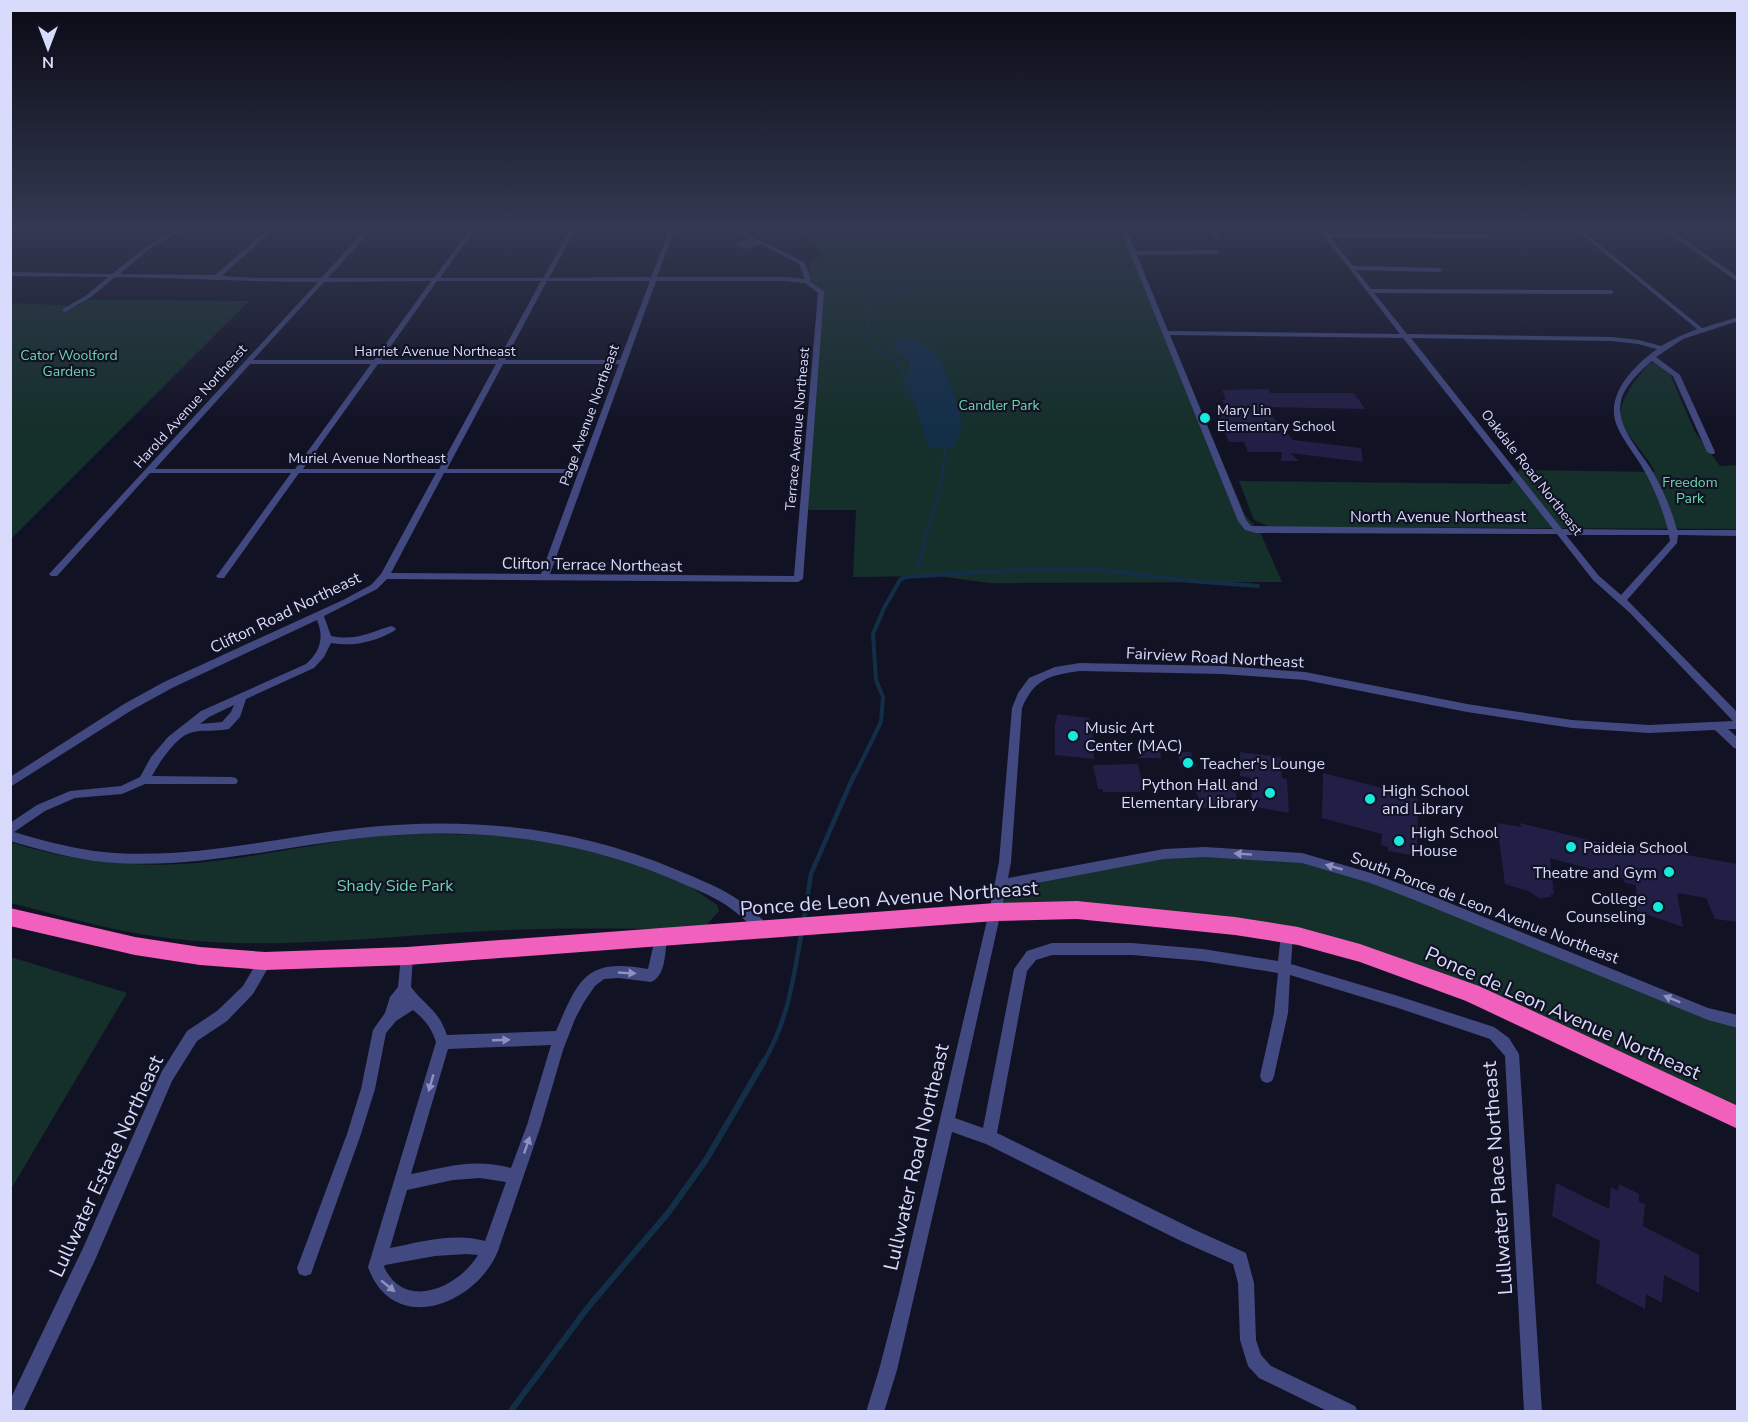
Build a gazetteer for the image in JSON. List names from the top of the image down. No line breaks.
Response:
{"streets":{"highway":["Ponce de Leon Avenue Northeast"],"street":["Harriet Avenue Northeast","Harold Avenue Northeast","Page Avenue Northeast","Terrace Avenue Northeast","Muriel Avenue Northeast","Oakdale Road Northeast","North Avenue Northeast","Clifton Terrace Northeast","Clifton Road Northeast","Fairview Road Northeast","South Ponce de Leon Avenue Northeast","Lullwater Road Northeast","Lullwater Estate Northeast","Lullwater Place Northeast"]},"crossings":[["Harriet Avenue Northeast","Harold Avenue Northeast"],["Harriet Avenue Northeast","Page Avenue Northeast"],["Harriet Avenue Northeast","Clifton Road Northeast"],["Harold Avenue Northeast","Muriel Avenue Northeast"],["Page Avenue Northeast","Muriel Avenue Northeast"],["Page Avenue Northeast","Clifton Terrace Northeast"],["Terrace Avenue Northeast","Clifton Terrace Northeast"],["Muriel Avenue Northeast","Clifton Road Northeast"],["Oakdale Road Northeast","North Avenue Northeast"],["Clifton Terrace Northeast","Clifton Road Northeast"],["Fairview Road Northeast","Ponce de Leon Avenue Northeast"],["Fairview Road Northeast","South Ponce de Leon Avenue Northeast"],["Fairview Road Northeast","Lullwater Road Northeast"],["Ponce de Leon Avenue Northeast","Lullwater Road Northeast"],["Ponce de Leon Avenue Northeast","Lullwater Estate Northeast"]],"one_way":["South Ponce de Leon Avenue Northeast"],"parks":["Cator Woolford Gardens","Candler Park","Freedom Park","Shady Side Park"],"places":["Mary Lin Elementary School","Music Art Center (MAC)","Teacher's Lounge","Python Hall and Elementary Library","High School and Library","High School House","Paideia School","Theatre and Gym","College Counseling"],"north":"bottom"}
